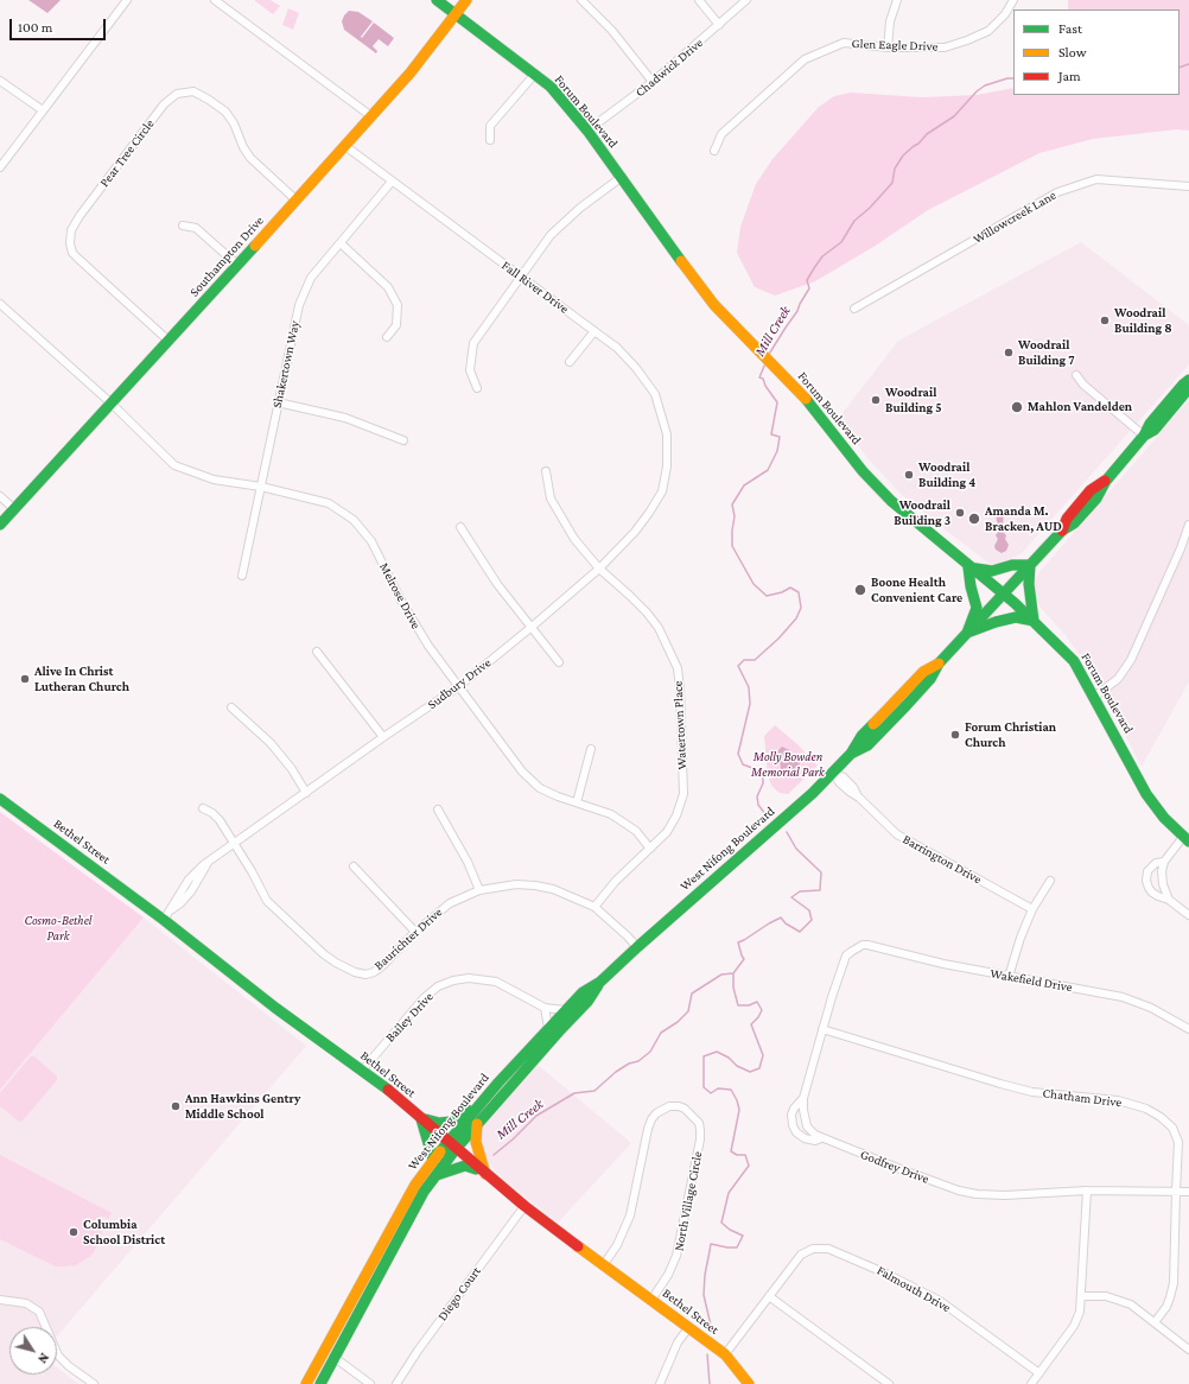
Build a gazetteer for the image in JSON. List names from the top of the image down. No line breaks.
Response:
{"streets":{"street":["Glen Eagle Drive","Chadwick Drive","Forum Boulevard","Pear Tree Circle","Willowcreek Lane","Southampton Drive","Fall River Drive","Shakertown Way","Melrose Drive","Sudbury Drive","Watertown Place","Bethel Street","West Nifong Boulevard","Barrington Drive","Baurichter Drive","Wakefield Drive","Bailey Drive","Chatham Drive","Godfrey Drive","North Village Circle","Falmouth Drive","Diego Court"]},"crossings":[["Chadwick Drive","Forum Boulevard"],["Forum Boulevard","Southampton Drive"],["Forum Boulevard","West Nifong Boulevard"],["Pear Tree Circle","Southampton Drive"],["Southampton Drive","Fall River Drive"],["Southampton Drive","Melrose Drive"],["Fall River Drive","Shakertown Way"],["Fall River Drive","Sudbury Drive"],["Shakertown Way","Melrose Drive"],["Melrose Drive","Sudbury Drive"],["Melrose Drive","Watertown Place"],["Sudbury Drive","Watertown Place"],["Sudbury Drive","Bethel Street"],["Sudbury Drive","Baurichter Drive"],["Watertown Place","Baurichter Drive"],["Bethel Street","West Nifong Boulevard"],["Bethel Street","Bailey Drive"],["Bethel Street","North Village Circle"],["Bethel Street","Diego Court"],["West Nifong Boulevard","Barrington Drive"],["West Nifong Boulevard","Baurichter Drive"],["West Nifong Boulevard","Bailey Drive"],["Wakefield Drive","Godfrey Drive"],["Chatham Drive","Godfrey Drive"]],"water":["Mill Creek"],"parks":["Molly Bowden Memorial Park","Cosmo-Bethel Park"],"places":["Woodrail Building 8","Woodrail Building 7","Woodrail Building 5","Mahlon Vandelden","Woodrail Building 4","Woodrail Building 3","Amanda M. Bracken, AUD","Boone Health Convenient Care","Alive In Christ Lutheran Church","Forum Christian Church","Ann Hawkins Gentry Middle School","Columbia School District"],"legend":["Fast","Slow","Jam"],"scale_bar":"100 m","north":"bottom right"}
